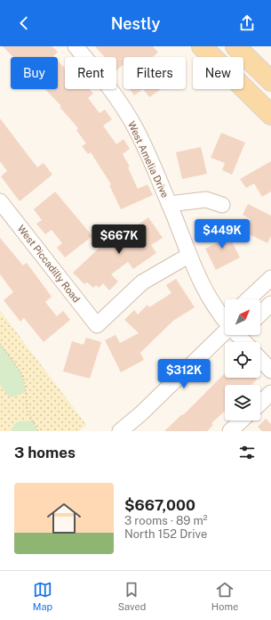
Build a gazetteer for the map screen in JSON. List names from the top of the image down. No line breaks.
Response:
{"streets":{"street":["West Amelia Drive","West Piccadilly Road"]},"crossings":[["West Amelia Drive","West Piccadilly Road"]],"north":"top right","page":{"header":"Nestly","chip":["Buy","Rent","Filters","New"],"price":["$449K","$667K","$312K"],"heading":"3 homes","list":[{"name":"$667,000","note":"3 rooms · 89 m² · North 152 Drive"}],"tabs":["Map","Saved","Home"]}}
